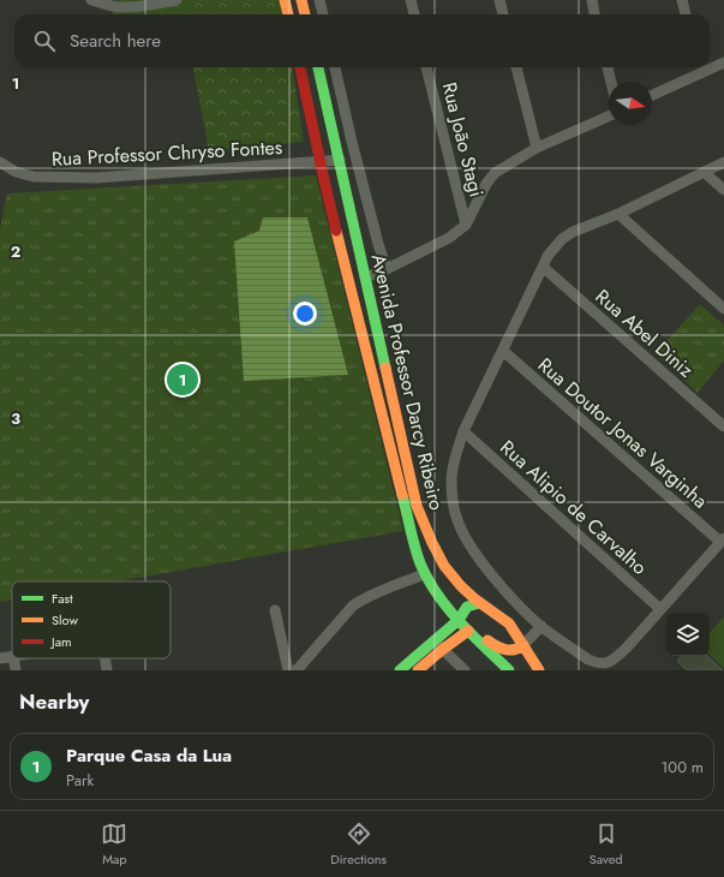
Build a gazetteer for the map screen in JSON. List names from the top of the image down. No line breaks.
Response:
{"streets":{"main road":["Avenida Professor Darcy Ribeiro"],"street":["Rua João Stagi","Rua Professor Chryso Fontes","Rua Abel Diniz","Rua Doutor Jonas Varginha","Rua Alipio de Carvalho"]},"crossings":[["Rua Professor Chryso Fontes","Avenida Professor Darcy Ribeiro"]],"legend":["Fast","Slow","Jam"],"north":"right","page":{"search":"Search here","pins":"1","heading":"Nearby","list":[{"mark":"1","name":"Parque Casa da Lua","note":"Park","value":"100 m"}],"nav":["Map","Directions","Saved"]},"grid":{"rows":["1","2","3"]}}
